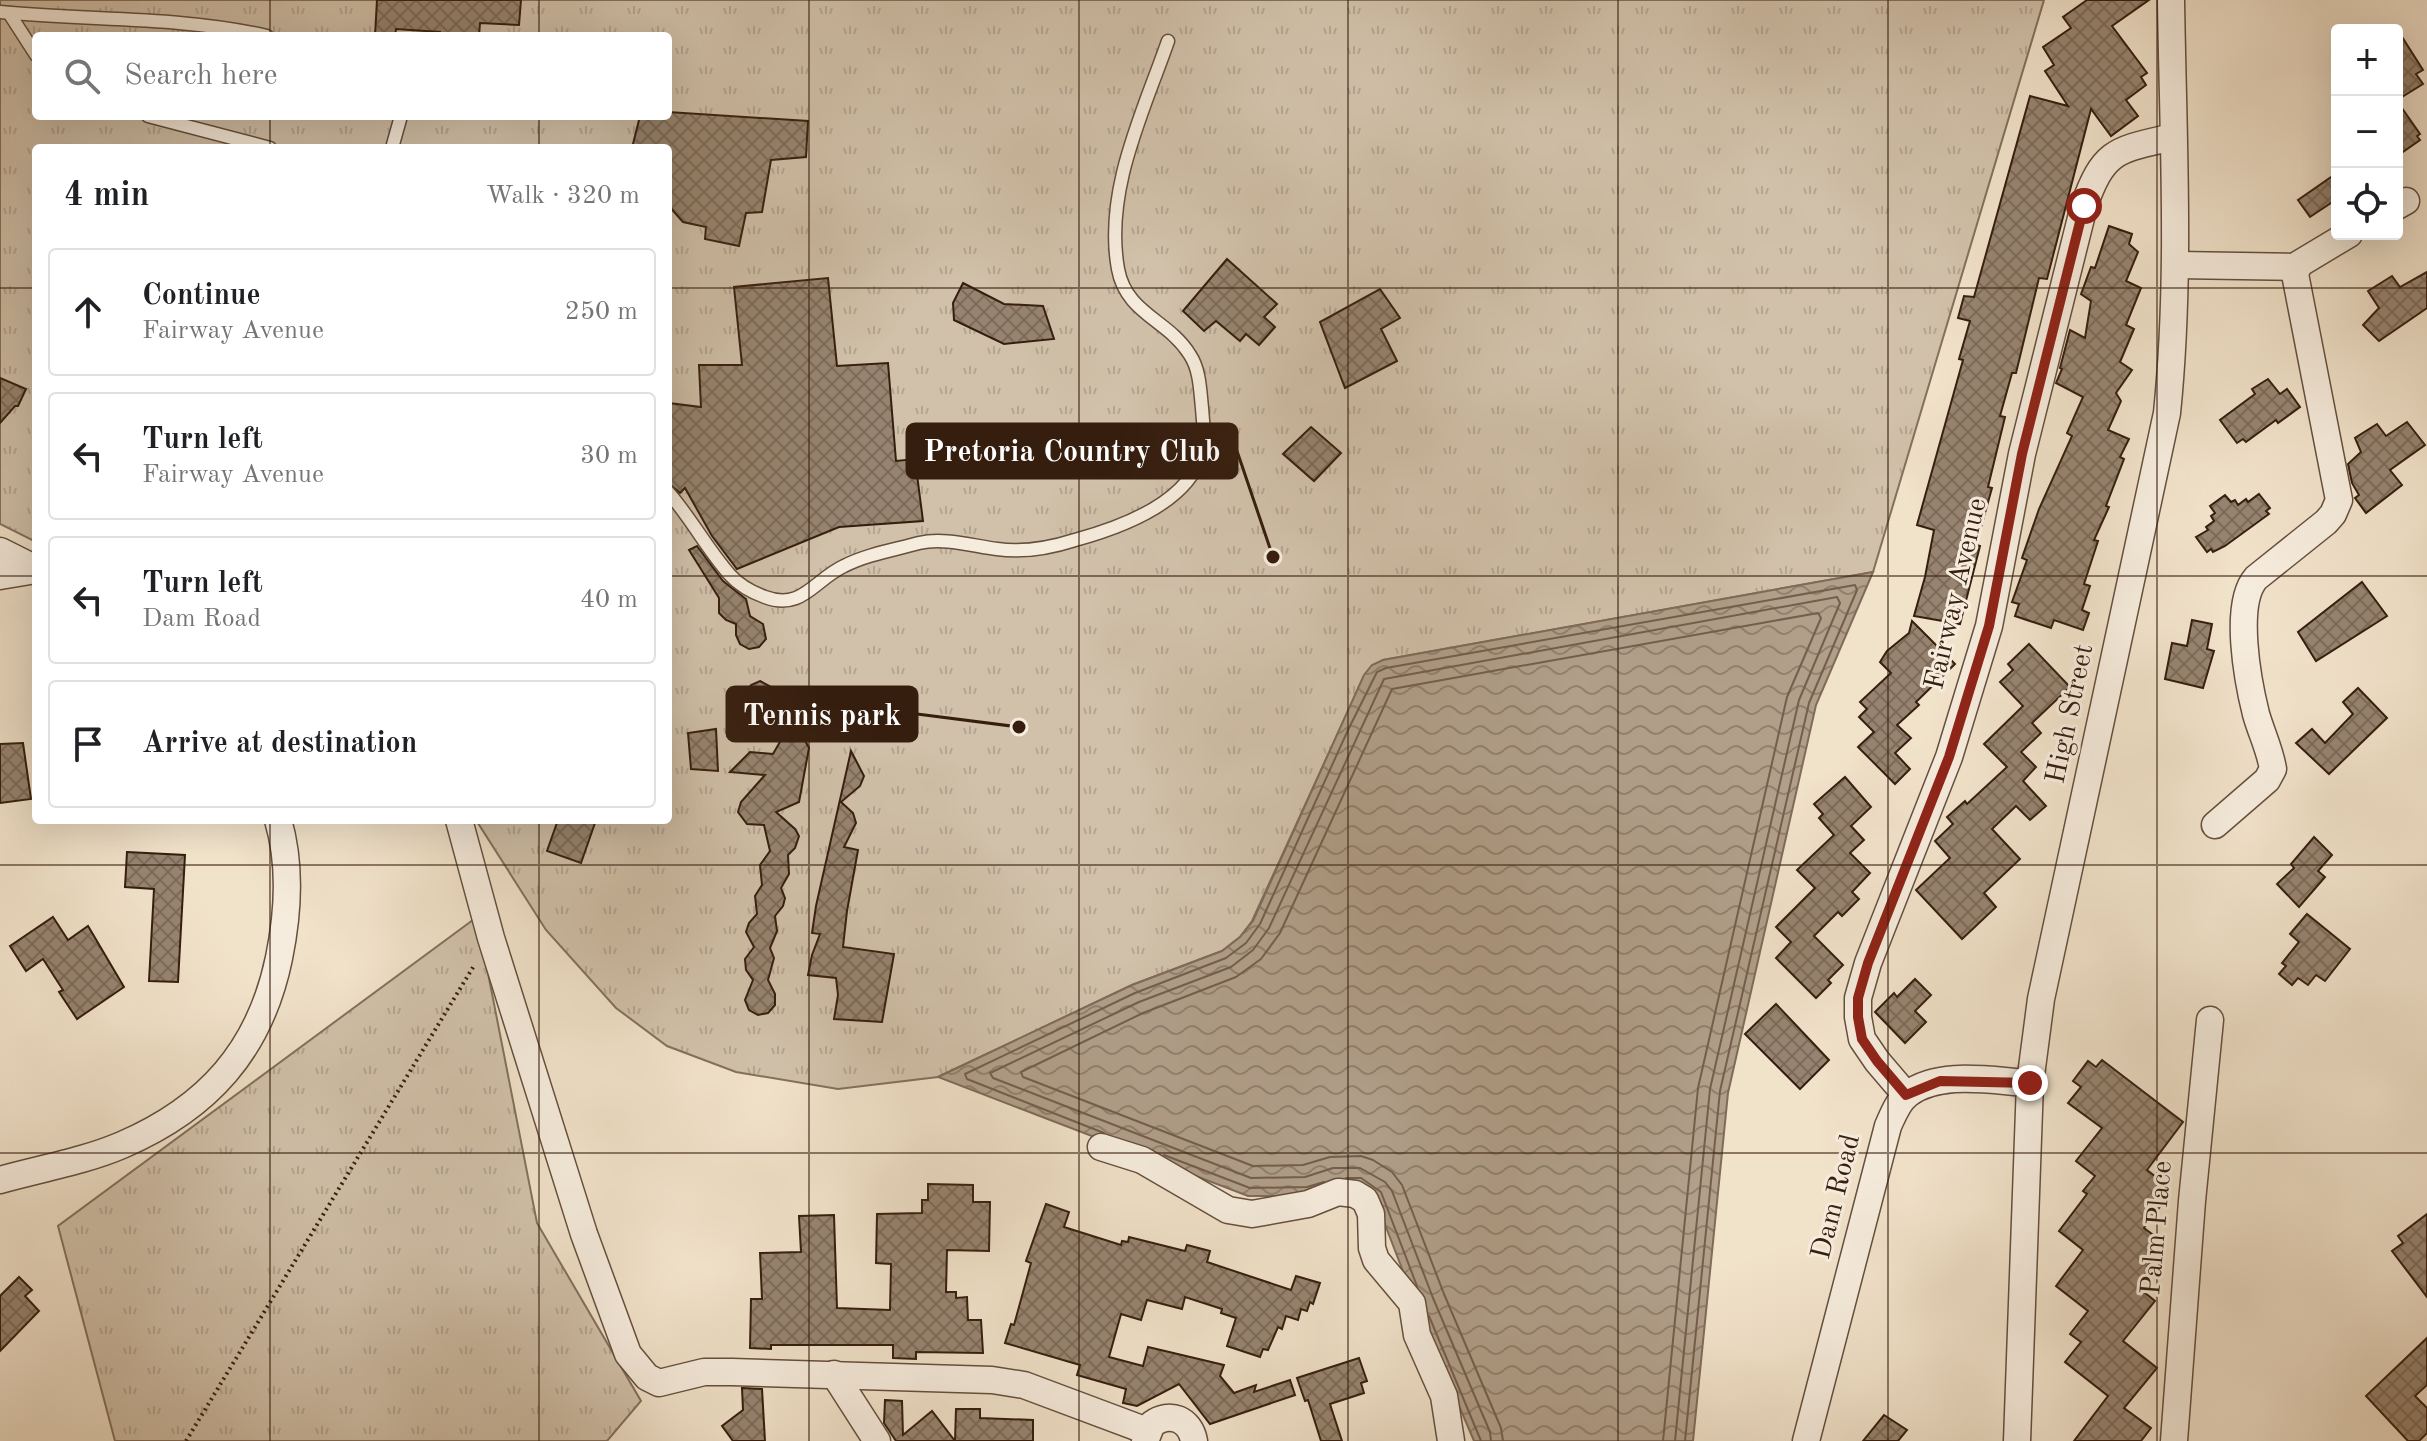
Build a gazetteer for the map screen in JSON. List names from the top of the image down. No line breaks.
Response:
{"streets":{"street":["Fairway Avenue","High Street","Dam Road","Palm Place"]},"crossings":[["Fairway Avenue","High Street"],["Fairway Avenue","Dam Road"]],"places":["Pretoria Country Club","Tennis park"],"page":{"map_buttons":["+","−"],"search":"Search here","heading":["4 min","Walk · 320 m"],"list":[["Continue","Fairway Avenue","250 m"],["Turn left","Fairway Avenue","30 m"],["Turn left","Dam Road","40 m"],"Arrive at destination"]}}
